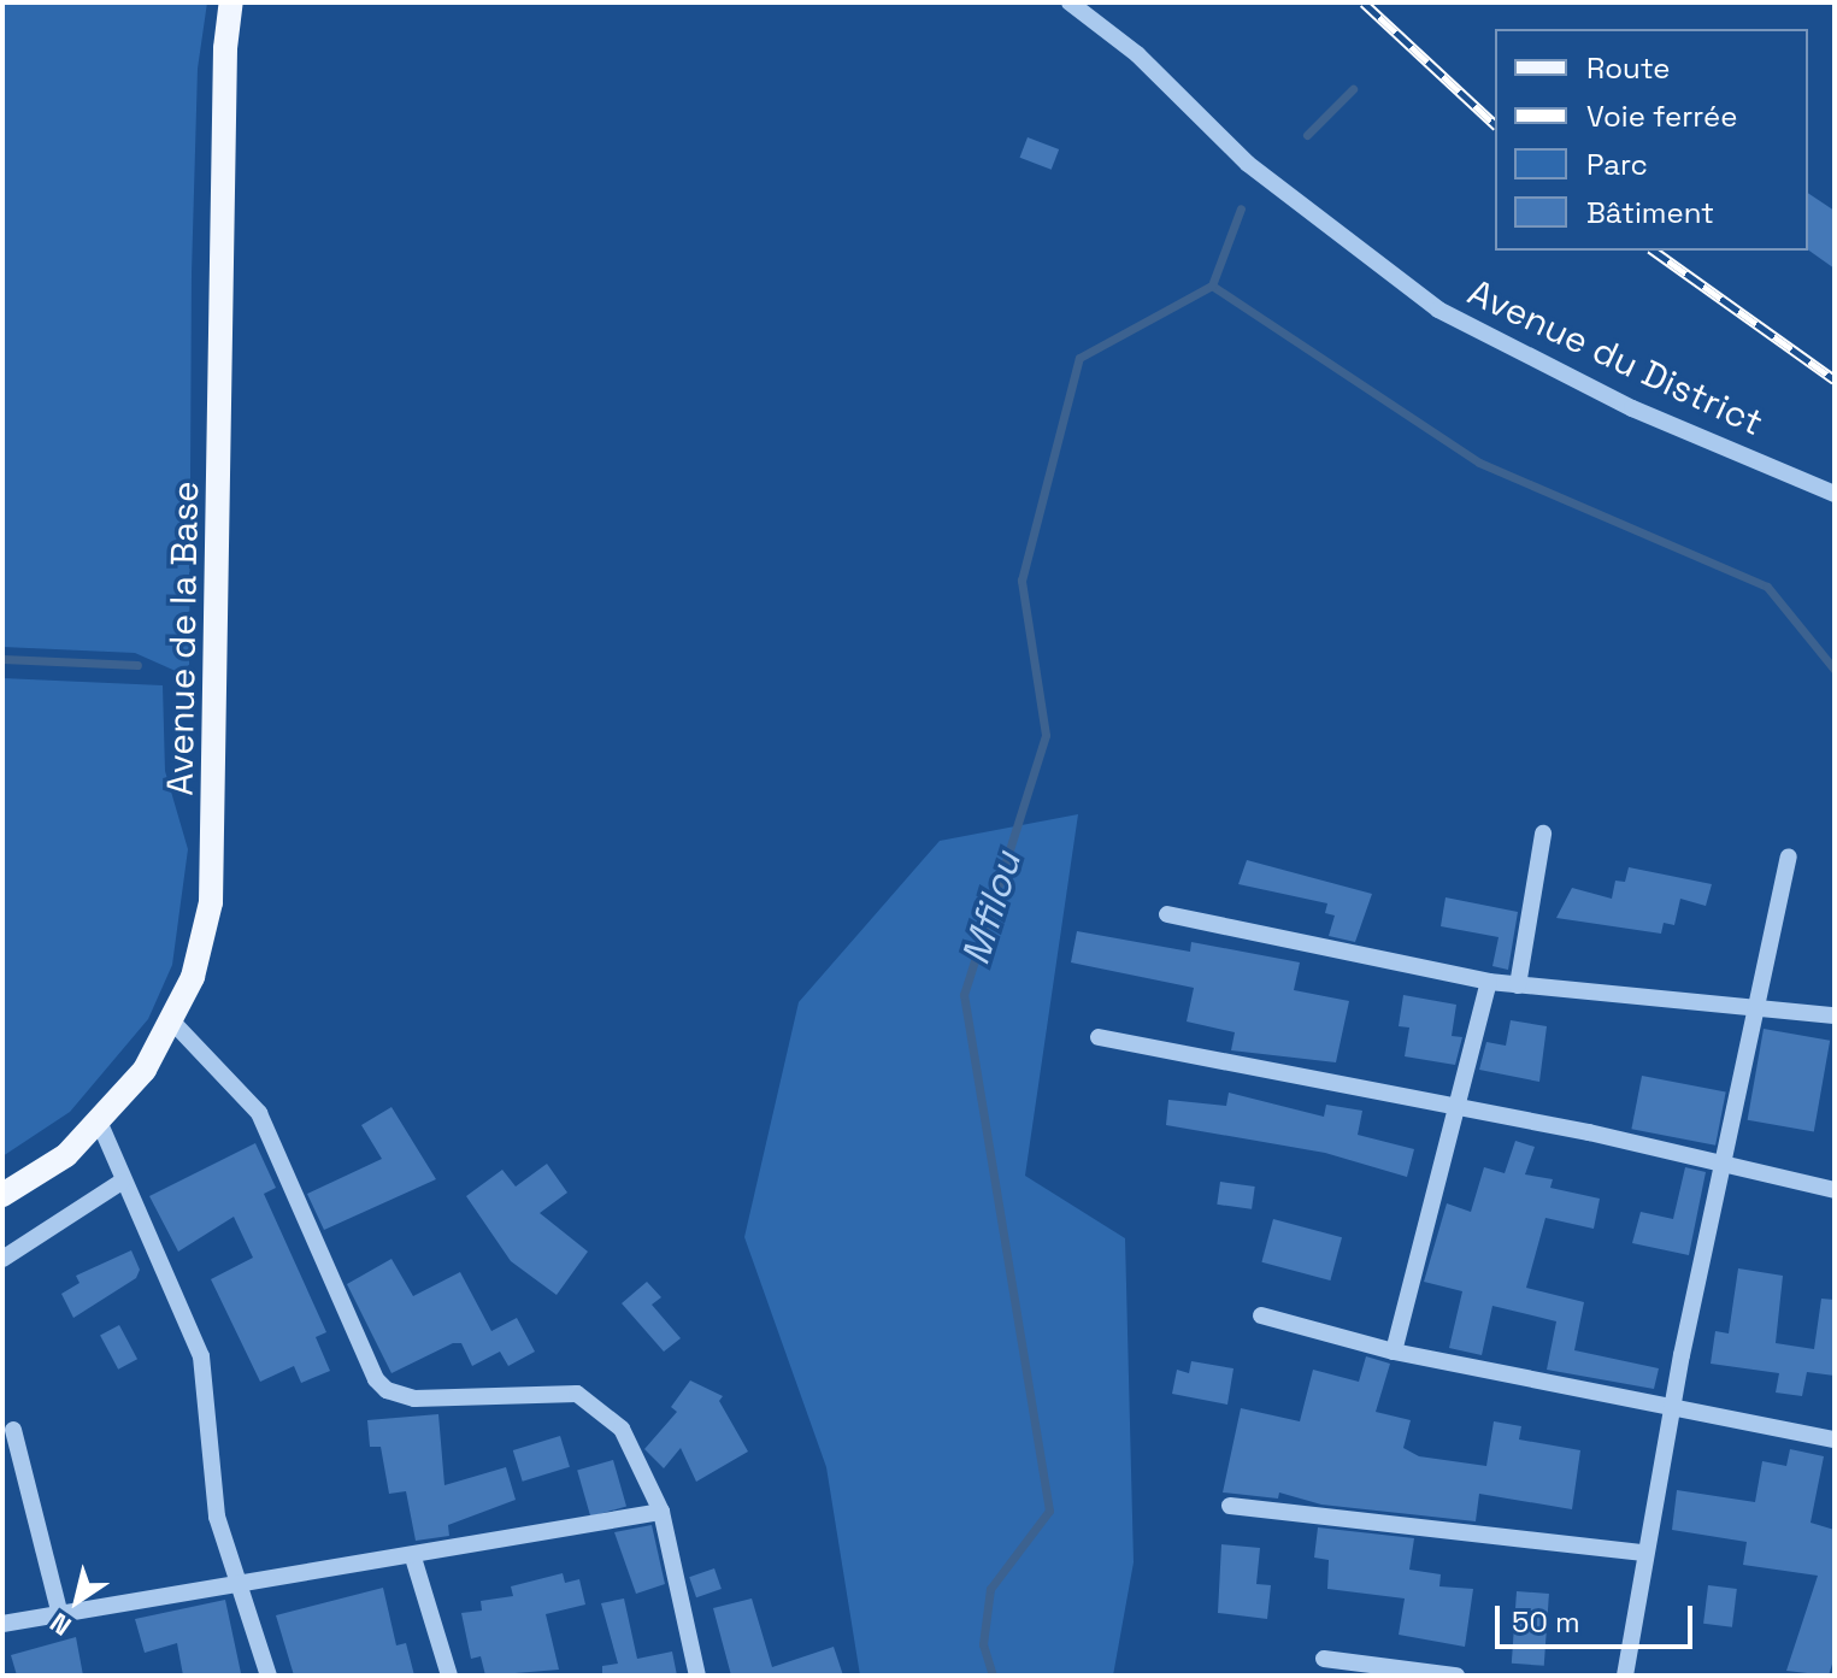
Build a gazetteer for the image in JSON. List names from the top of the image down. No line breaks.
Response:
{"streets":{"main road":["Avenue de la Base"],"street":["Avenue du District"]},"water":["Mfilou"],"legend":["Route","Voie ferrée","Parc","Bâtiment"],"scale_bar":"50 m","north":"bottom left"}
